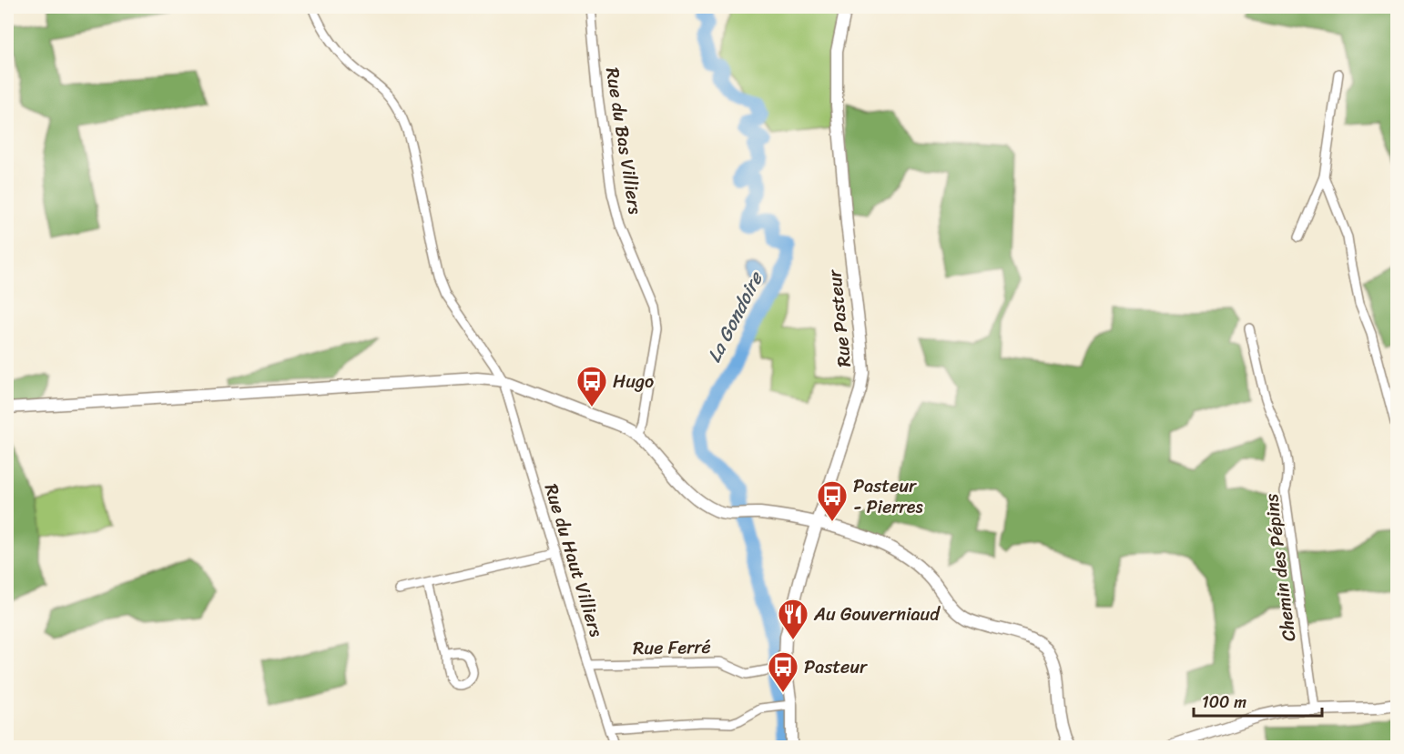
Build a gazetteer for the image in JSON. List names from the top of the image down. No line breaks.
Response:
{"streets":{"street":["Rue du Bas Villiers","Rue Pasteur","Rue du Haut Villiers","Chemin des Pépins","Rue Ferré"]},"crossings":[["Rue Pasteur","Rue Ferré"],["Rue du Haut Villiers","Rue Ferré"]],"water":["La Gondoire"],"places":{"bus stop":["Hugo","Pasteur - Pierres","Pasteur"],"restaurant":["Au Gouverniaud"]},"scale_bar":"100 m"}
